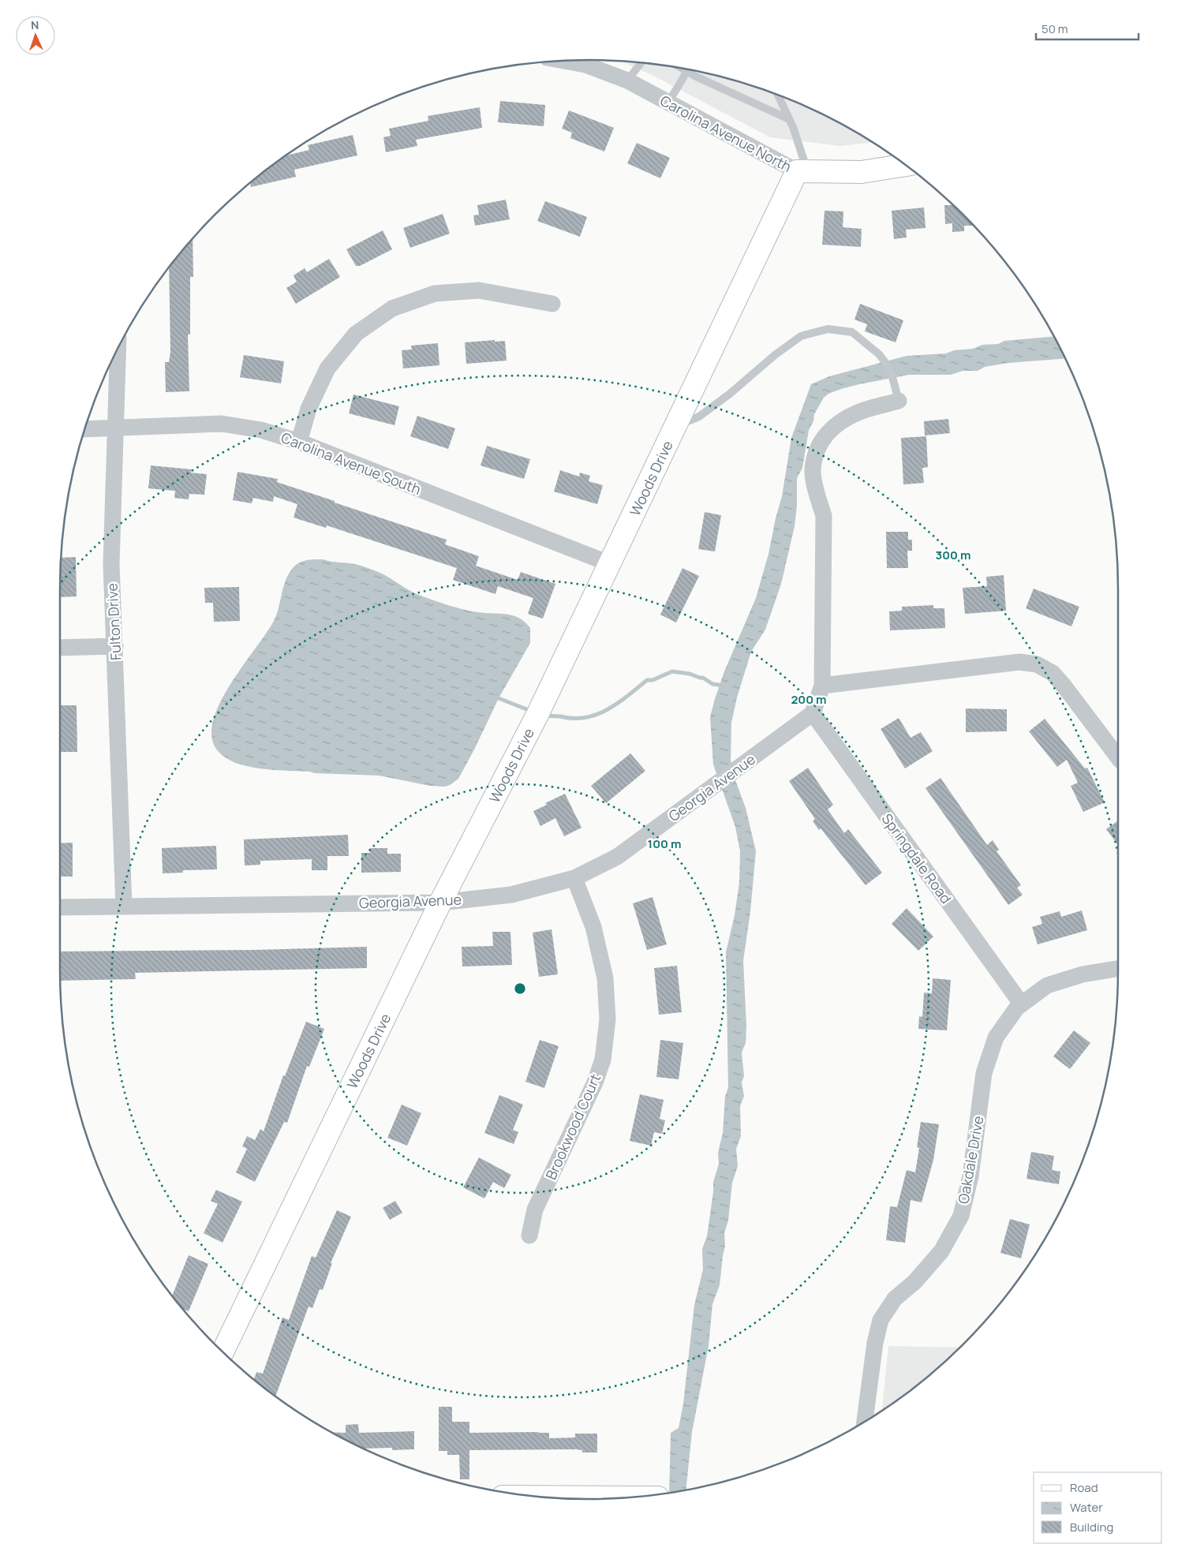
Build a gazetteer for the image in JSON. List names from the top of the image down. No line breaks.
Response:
{"streets":{"street":["Carolina Avenue North","Carolina Avenue South","Woods Drive","Fulton Drive","Georgia Avenue","Springdale Road","Brookwood Court","Oakdale Drive"]},"crossings":[["Carolina Avenue North","Woods Drive"],["Carolina Avenue South","Woods Drive"],["Carolina Avenue South","Fulton Drive"],["Woods Drive","Georgia Avenue"],["Fulton Drive","Georgia Avenue"],["Georgia Avenue","Springdale Road"],["Georgia Avenue","Brookwood Court"],["Springdale Road","Oakdale Drive"]],"legend":["Road","Water","Building"],"scale_bar":"50 m","north":"top","rings":["300 m","200 m","100 m"]}
